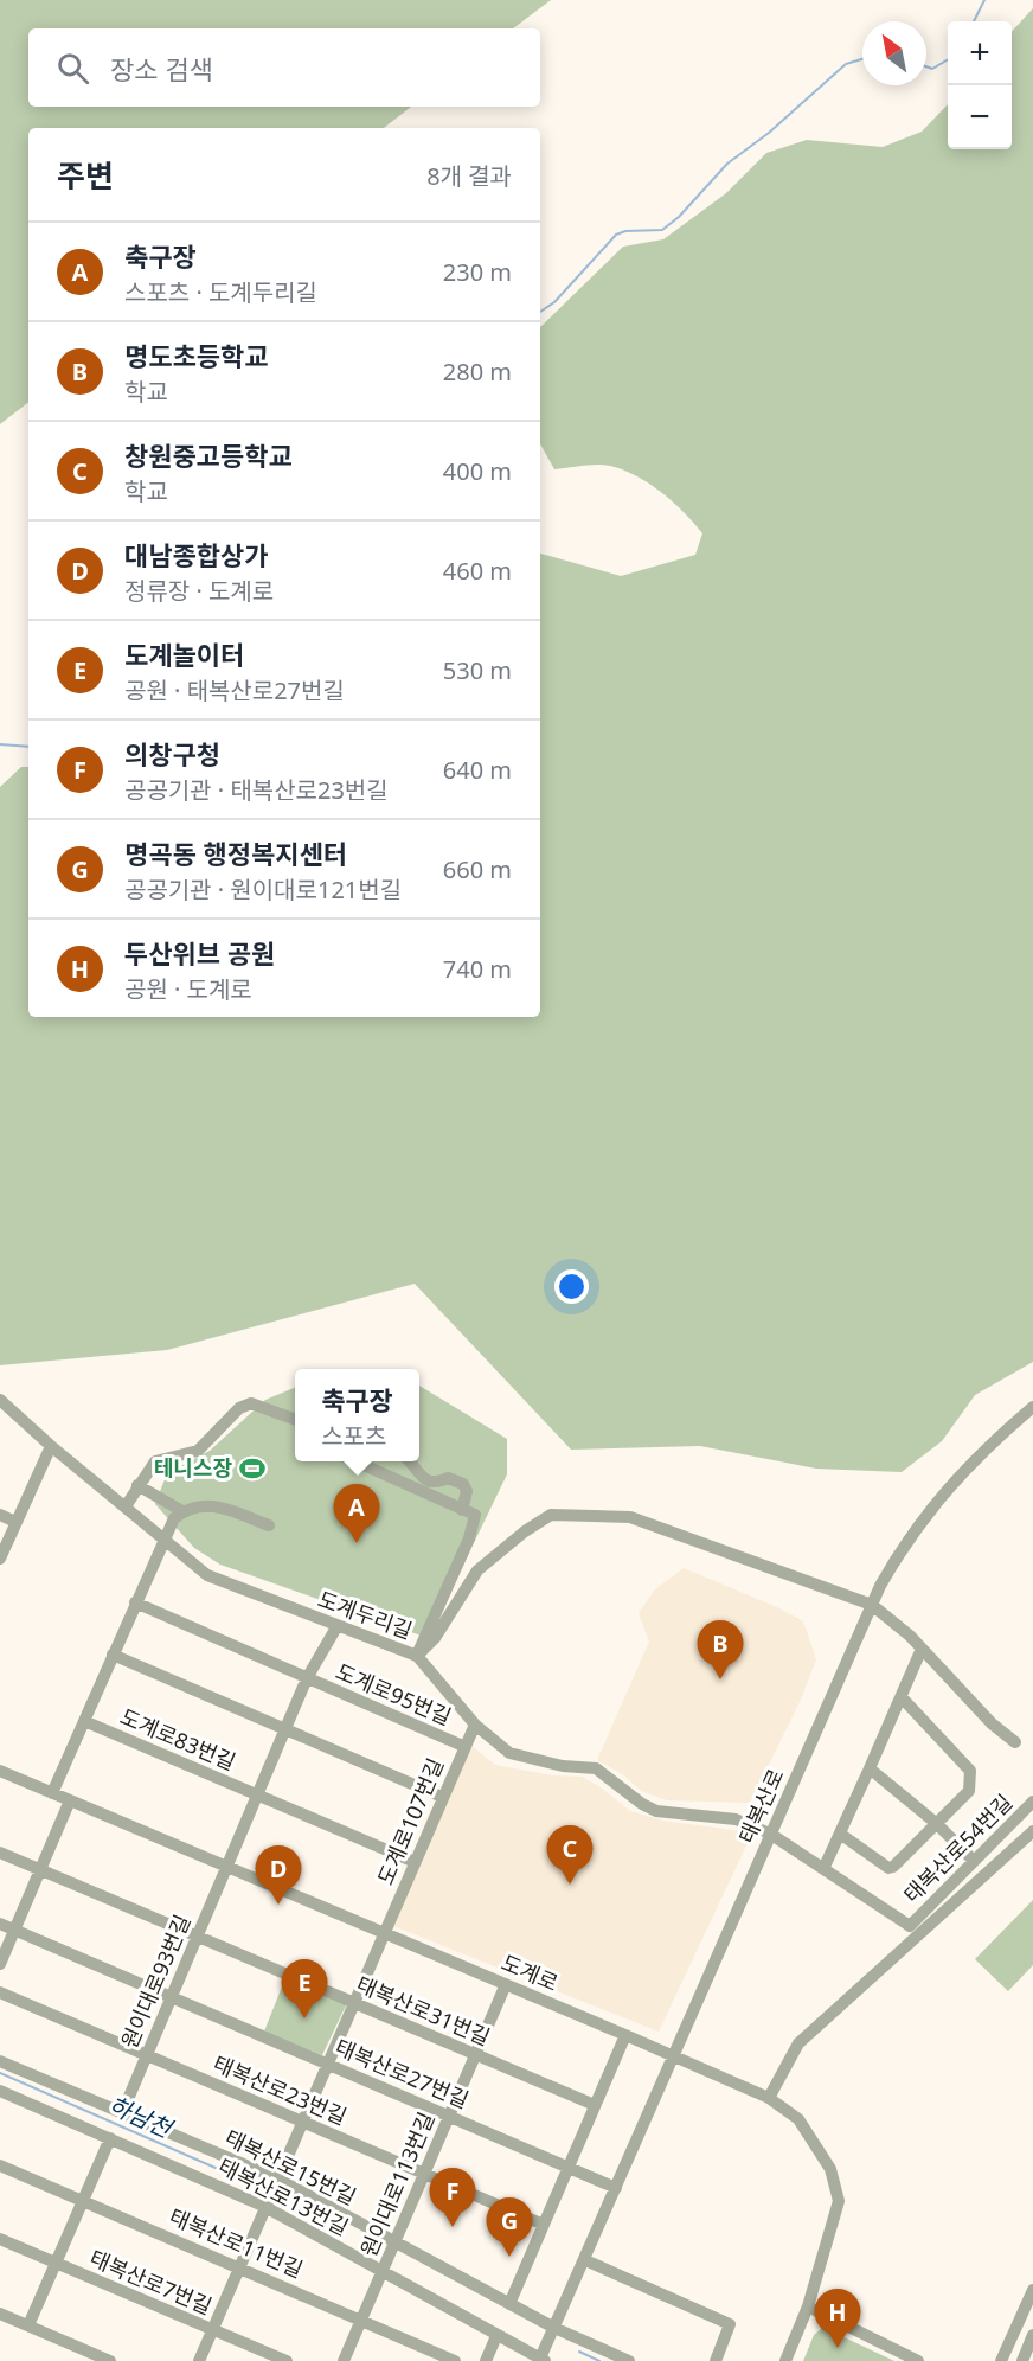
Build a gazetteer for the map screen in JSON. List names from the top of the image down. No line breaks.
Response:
{"streets":{"street":["도계두리길","도계로95번길","도계로83번길","태복산로","도계로107번길","태복산로54번길","도계로","원이대로93번길","태복산로31번길","태복산로27번길","태복산로23번길","태복산로15번길","원이대로113번길","태복산로13번길","태복산로11번길","태복산로7번길"]},"crossings":[["도계두리길","도계로95번길"],["도계두리길","태복산로"],["도계두리길","도계로107번길"],["도계두리길","태복산로54번길"],["도계로95번길","도계로83번길"],["도계로95번길","도계로107번길"],["도계로95번길","도계로"],["도계로95번길","원이대로93번길"],["태복산로","태복산로54번길"],["태복산로","도계로"],["태복산로","태복산로27번길"],["태복산로","태복산로15번길"],["태복산로","태복산로13번길"],["도계로107번길","도계로"],["도계로107번길","태복산로31번길"],["도계로107번길","태복산로27번길"],["도계로107번길","태복산로23번길"],["도계로107번길","태복산로15번길"],["도계로107번길","태복산로13번길"],["도계로107번길","태복산로11번길"],["도계로107번길","태복산로7번길"],["도계로","원이대로93번길"],["도계로","원이대로113번길"],["원이대로93번길","태복산로31번길"],["원이대로93번길","태복산로27번길"],["원이대로93번길","태복산로23번길"],["원이대로93번길","태복산로15번길"],["태복산로31번길","원이대로113번길"],["태복산로27번길","원이대로113번길"],["태복산로23번길","원이대로113번길"],["태복산로15번길","원이대로113번길"],["원이대로113번길","태복산로13번길"],["원이대로113번길","태복산로11번길"]],"water":["하남천"],"places":{"sports":["테니스장"]},"north":"top left","page":{"map_buttons":["+","−"],"search":"장소 검색","heading":["주변","8개 결과"],"list":[{"mark":"A","name":"축구장","note":"스포츠 · 도계두리길","value":"230 m"},{"mark":"B","name":"명도초등학교","note":"학교","value":"280 m"},{"mark":"C","name":"창원중고등학교","note":"학교","value":"400 m"},{"mark":"D","name":"대남종합상가","note":"정류장 · 도계로","value":"460 m"},{"mark":"E","name":"도계놀이터","note":"공원 · 태복산로27번길","value":"530 m"},{"mark":"F","name":"의창구청","note":"공공기관 · 태복산로23번길","value":"640 m"},{"mark":"G","name":"명곡동 행정복지센터","note":"공공기관 · 원이대로121번길","value":"660 m"},{"mark":"H","name":"두산위브 공원","note":"공원 · 도계로","value":"740 m"}],"popup":["축구장","스포츠"],"pins":["A","B","C","D","E","F","G","H"]}}
